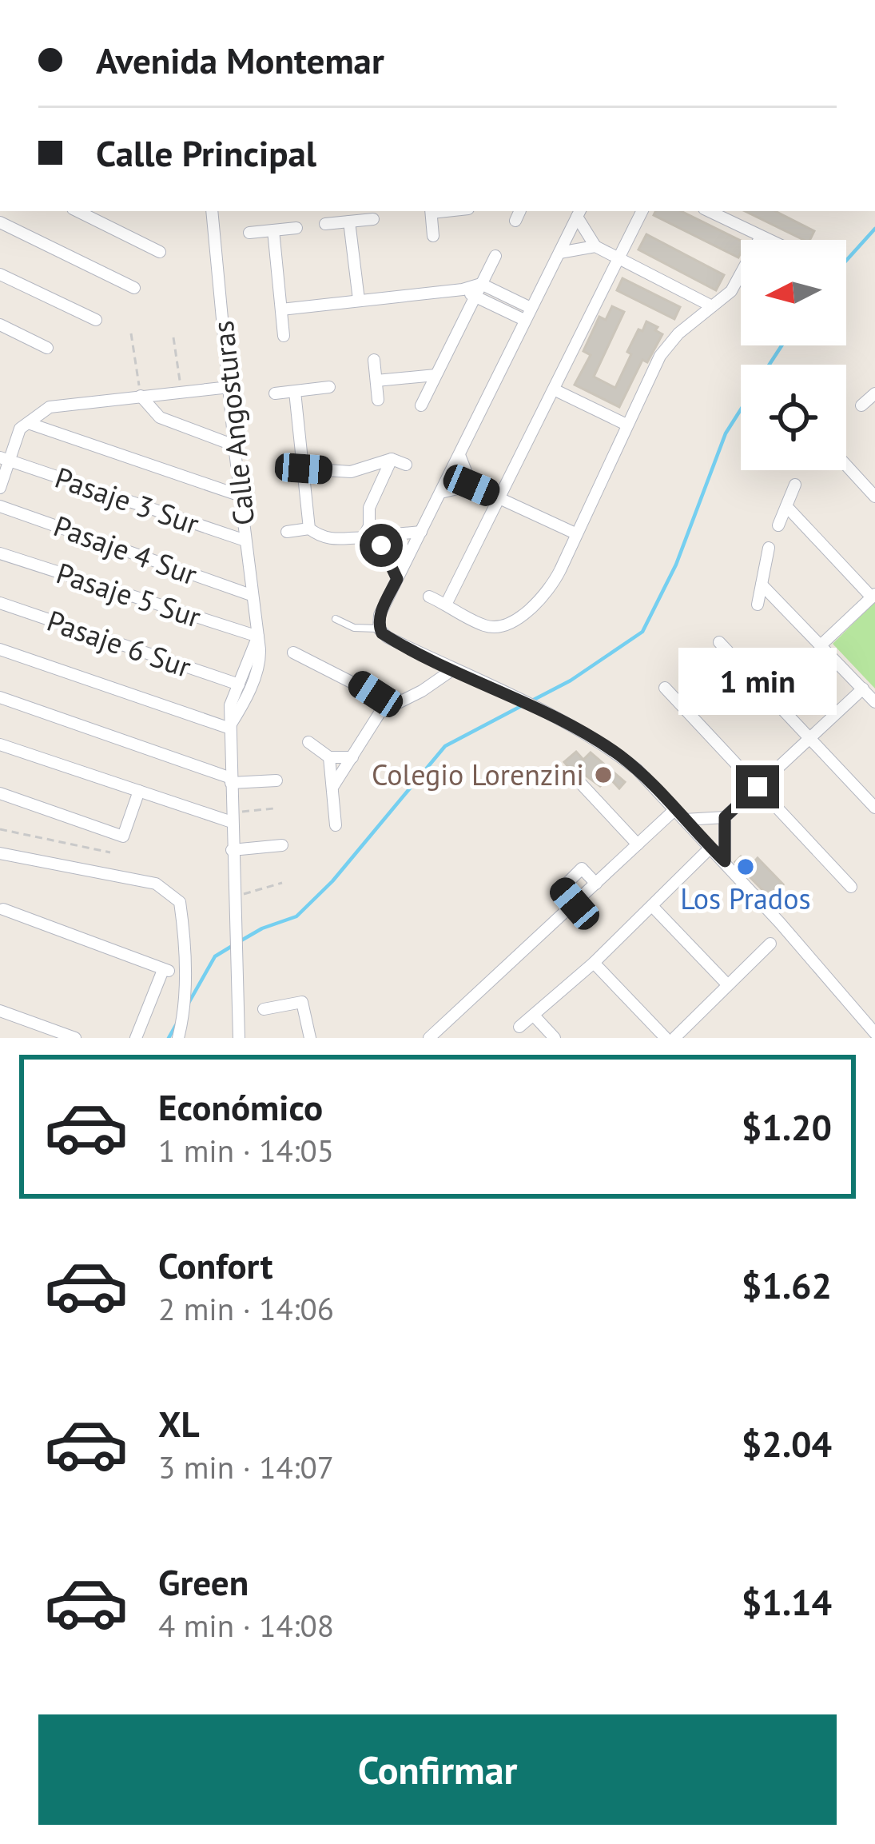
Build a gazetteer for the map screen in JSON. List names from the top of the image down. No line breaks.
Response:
{"streets":{"street":["Calle Angosturas","Pasaje 3 Sur","Pasaje 4 Sur","Pasaje 5 Sur","Pasaje 6 Sur"]},"crossings":[["Calle Angosturas","Pasaje 3 Sur"],["Calle Angosturas","Pasaje 4 Sur"],["Calle Angosturas","Pasaje 5 Sur"],["Calle Angosturas","Pasaje 6 Sur"]],"places":["Colegio Lorenzini","Los Prados"],"north":"left","page":{"banner":["Avenida Montemar","Calle Principal"],"bubble":"1 min","list":[{"name":"Económico","note":"1 min · 14:05","value":"$1.20"},{"name":"Confort","note":"2 min · 14:06","value":"$1.62"},{"name":"XL","note":"3 min · 14:07","value":"$2.04"},{"name":"Green","note":"4 min · 14:08","value":"$1.14"}],"buttons":"Confirmar"}}
